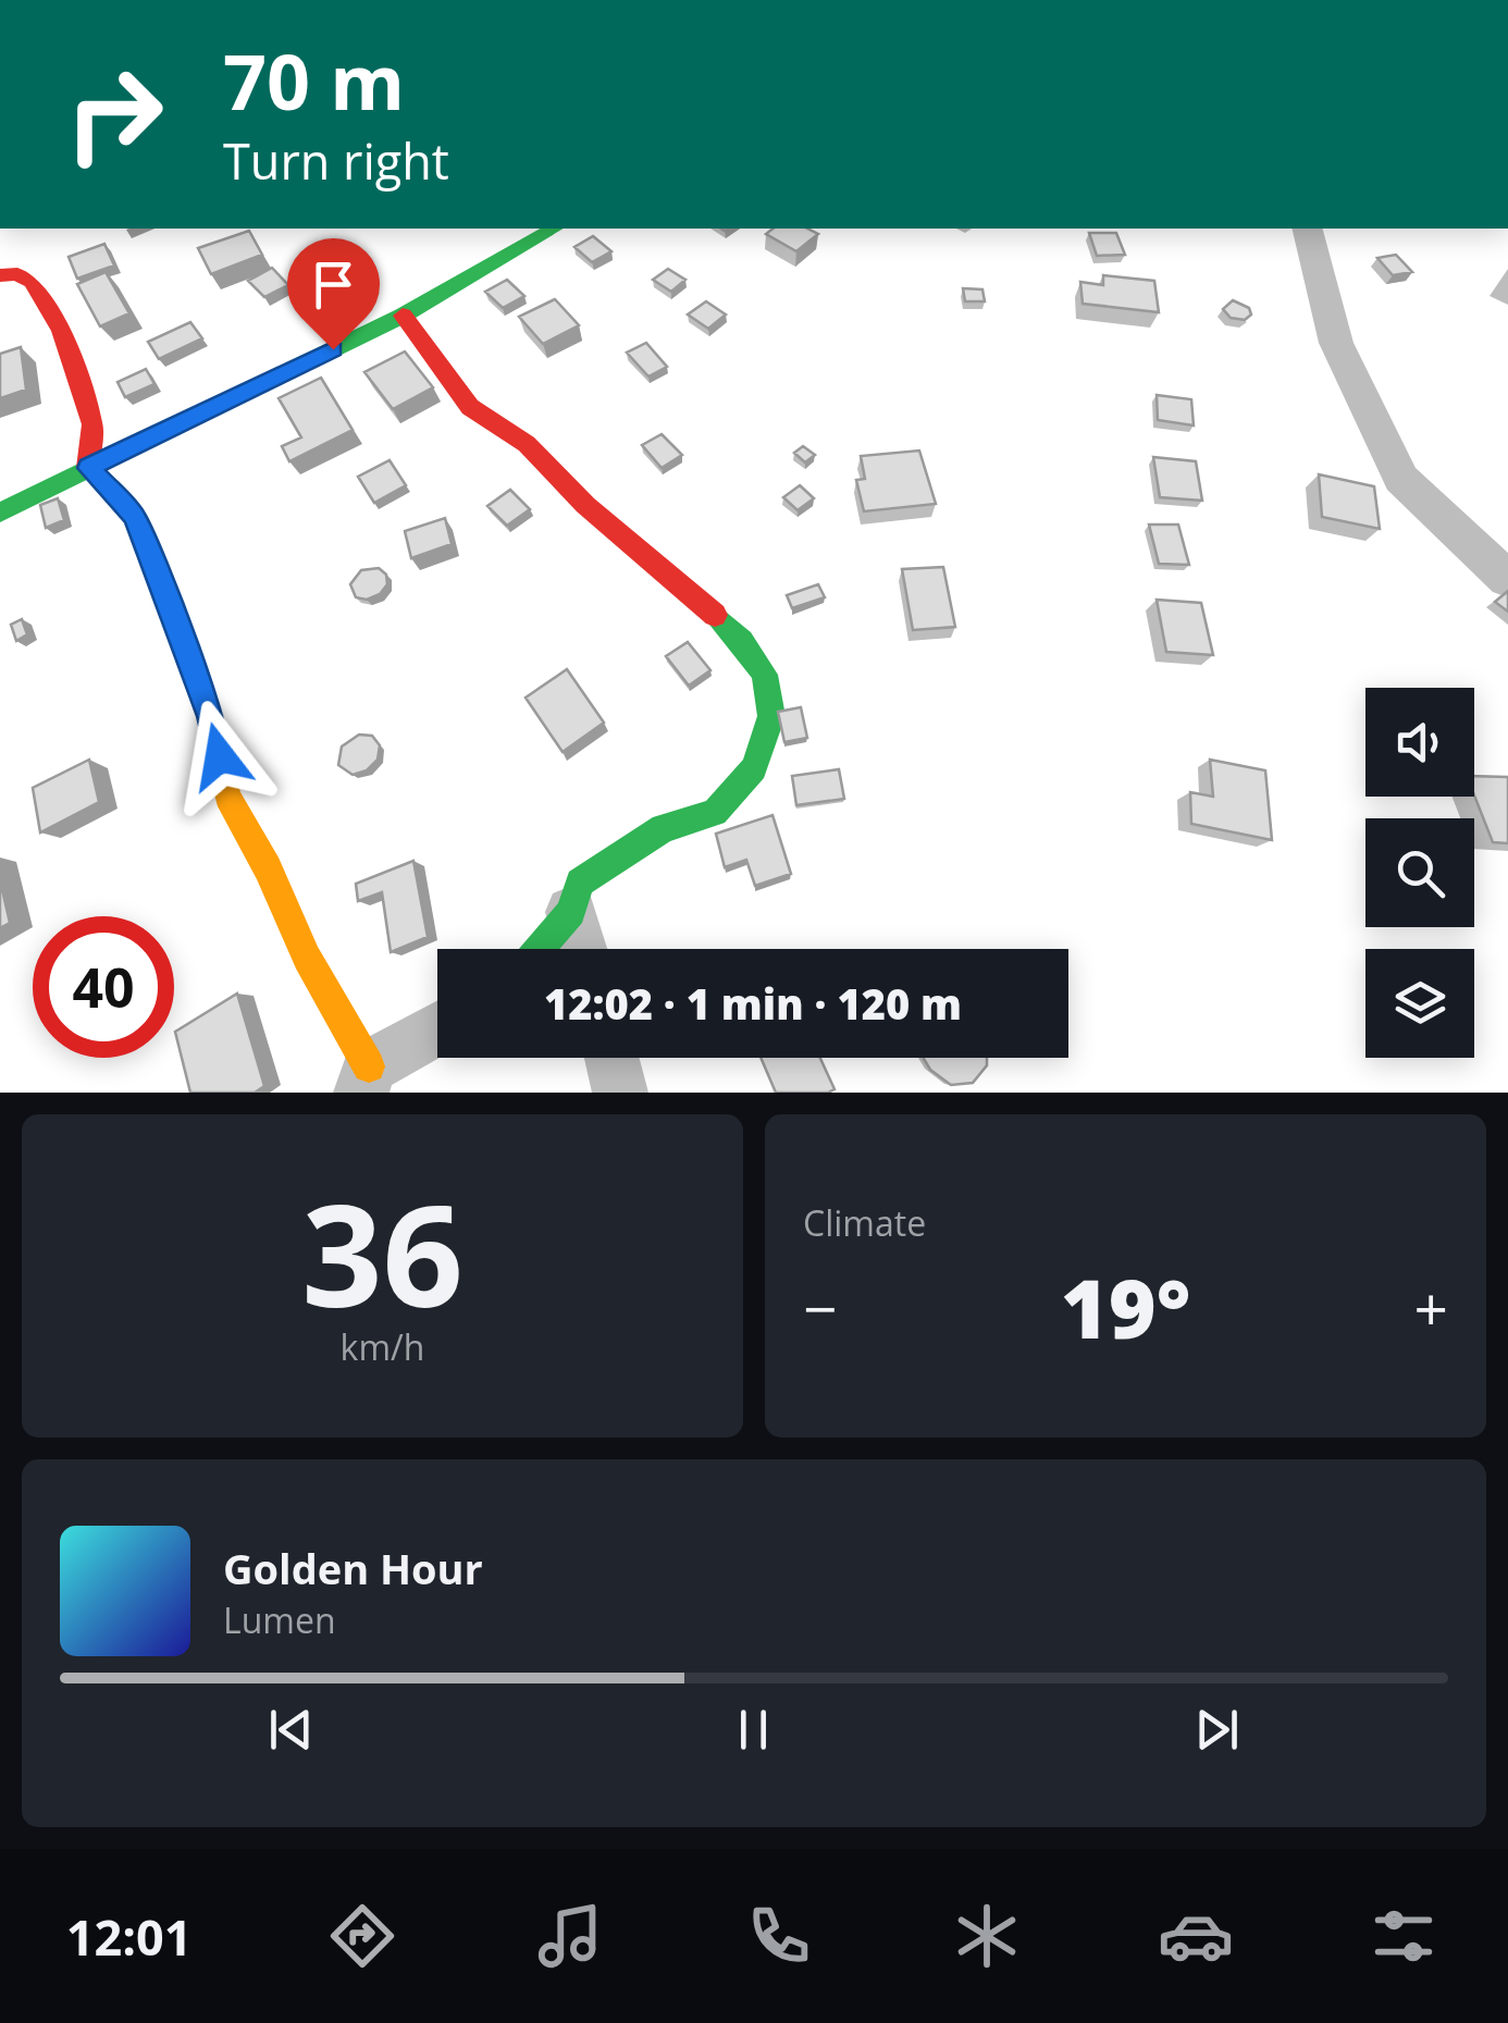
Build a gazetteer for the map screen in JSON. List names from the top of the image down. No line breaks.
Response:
{"page":{"turn":["70 m","Turn right"],"limit":"40","trip":"12:02 · 1 min · 120 m","tile":[["36","km/h"],"Climate"],"heat":["−","19°","+"],"song":["Golden Hour","Lumen"],"tabs":"12:01"}}
